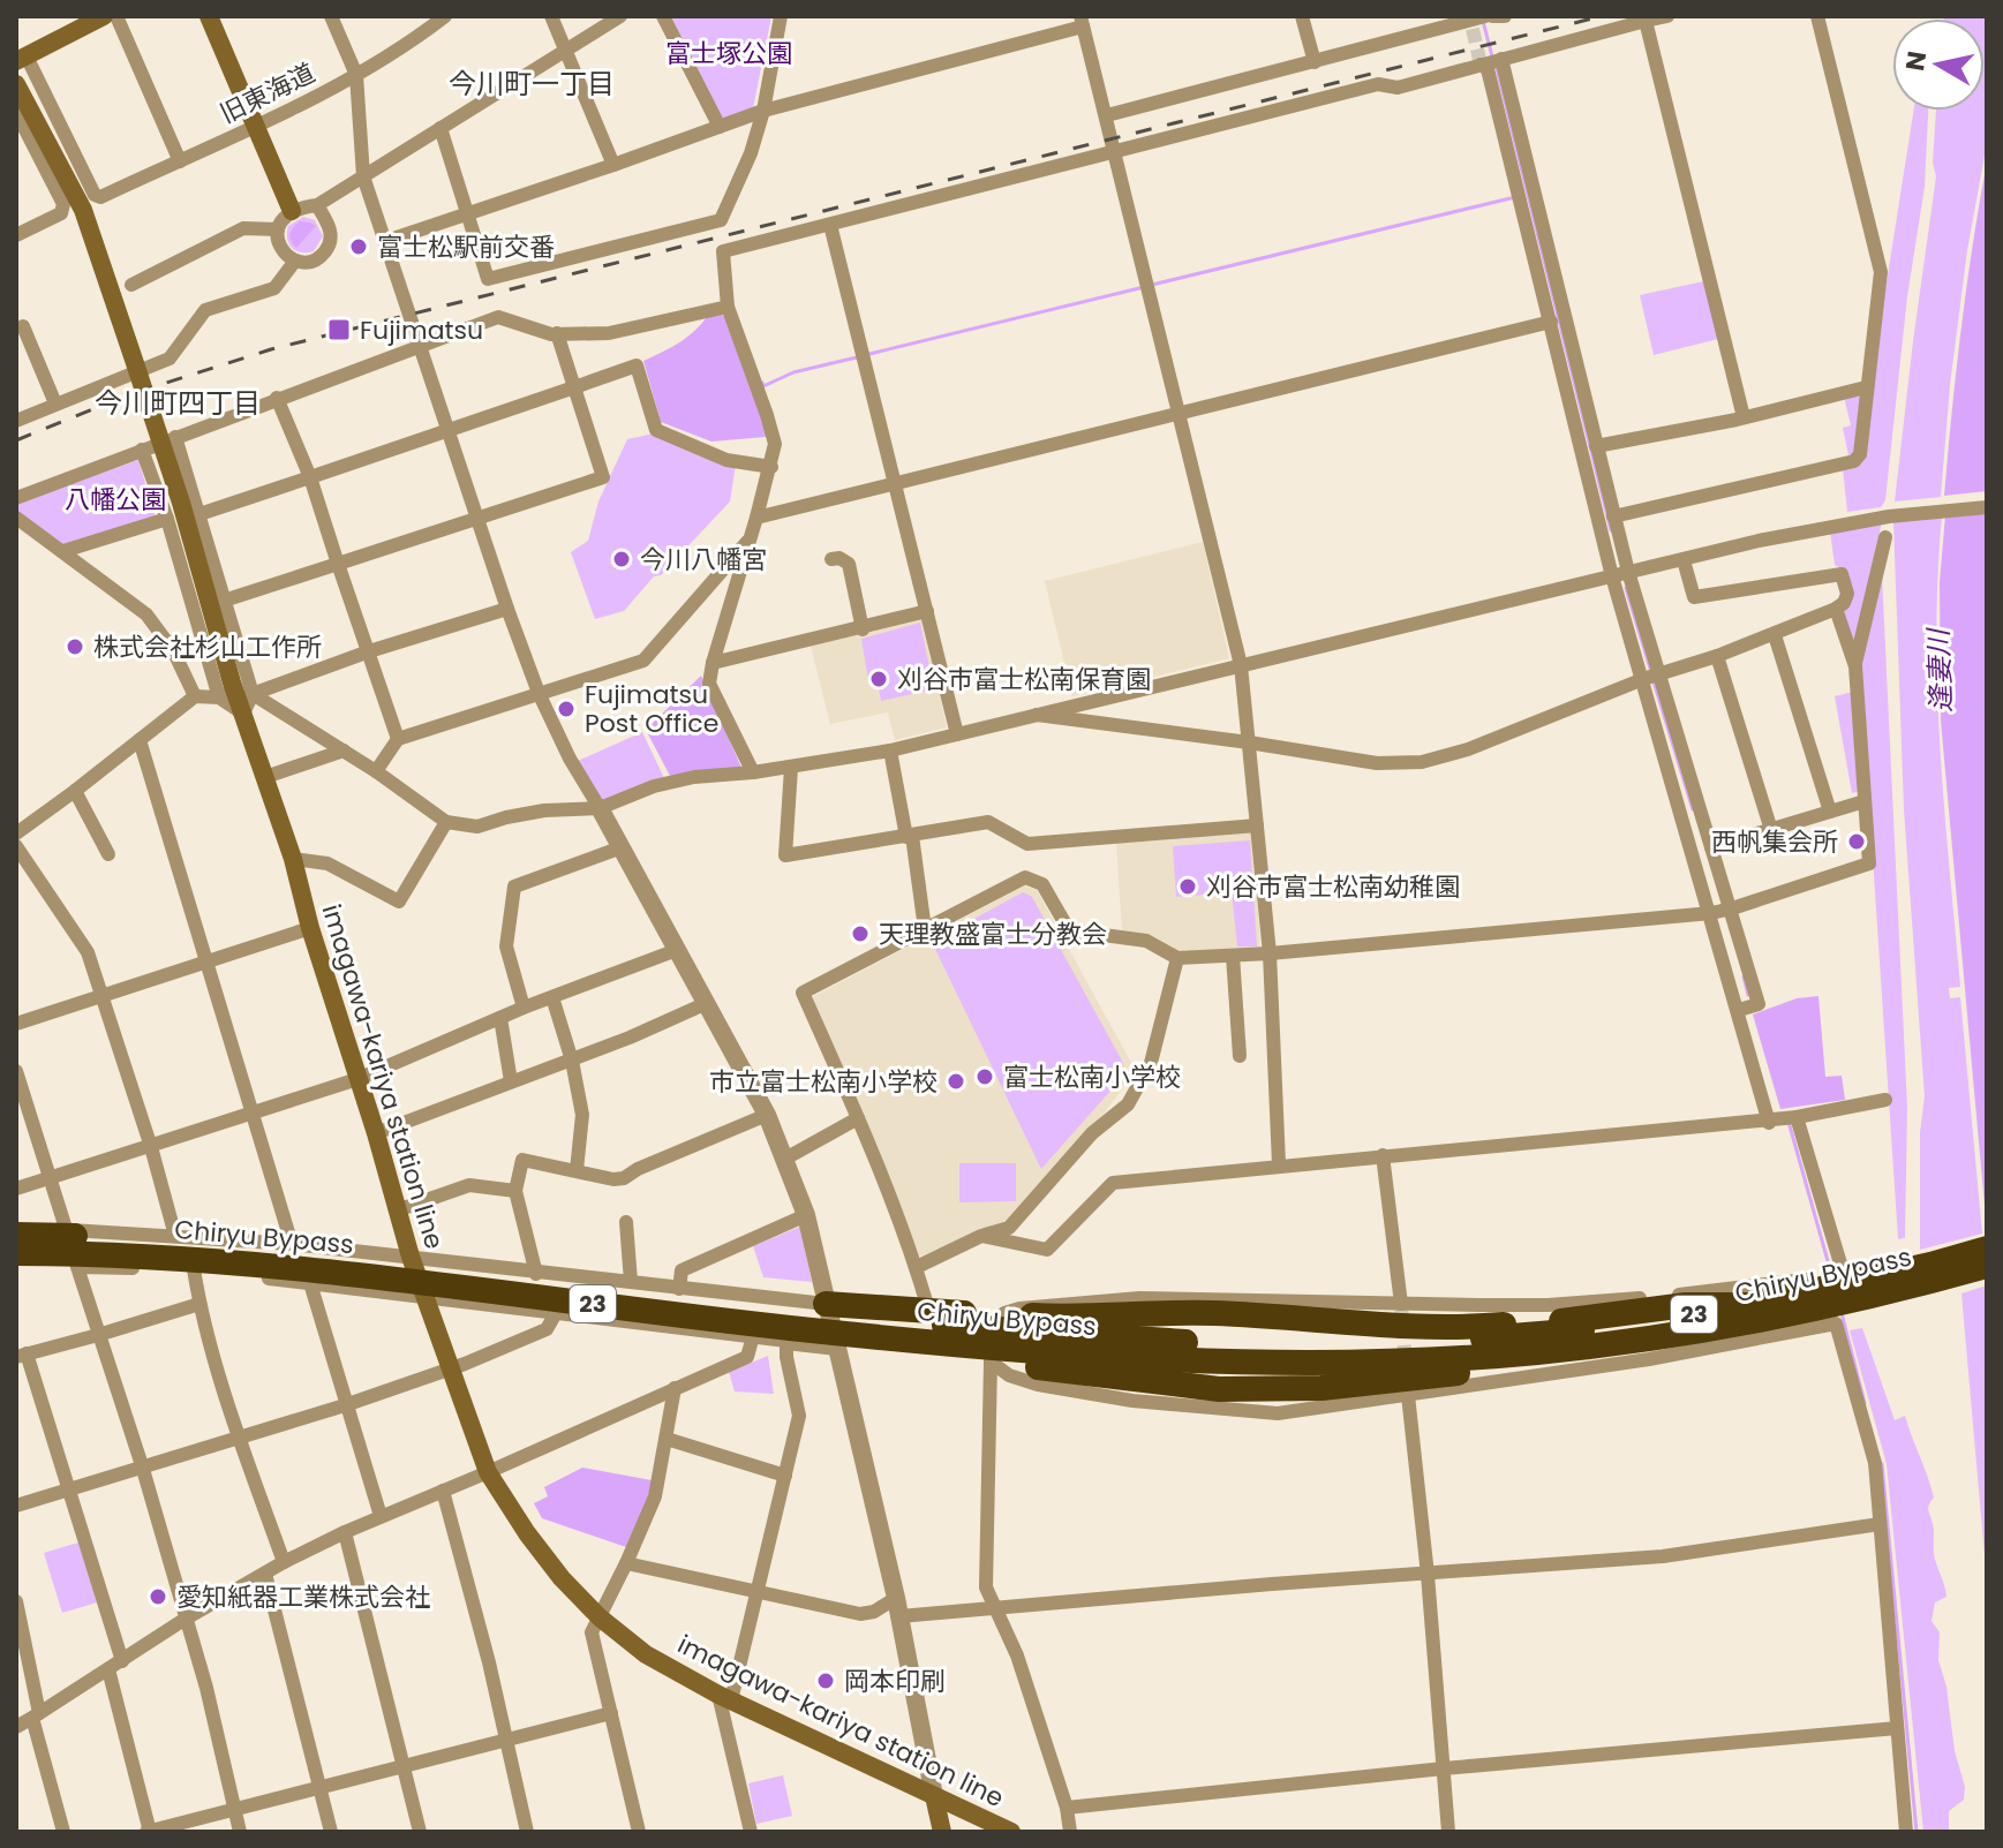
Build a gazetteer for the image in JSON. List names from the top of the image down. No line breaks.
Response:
{"streets":{"highway":["Chiryu Bypass","23"],"main road":["imagawa-kariya station line"],"street":["旧東海道"]},"districts":["今川町一丁目","今川町四丁目"],"water":["逢妻川"],"parks":["富士塚公園","八幡公園"],"places":{"other":["富士松駅前交番","今川八幡宮","株式会社杉山工作所","刈谷市富士松南保育園","Fujimatsu Post Office","西帆集会所","刈谷市富士松南幼稚園","天理教盛富士分教会","富士松南小学校","市立富士松南小学校","愛知紙器工業株式会社","岡本印刷"],"transit":["Fujimatsu"]},"north":"left"}
